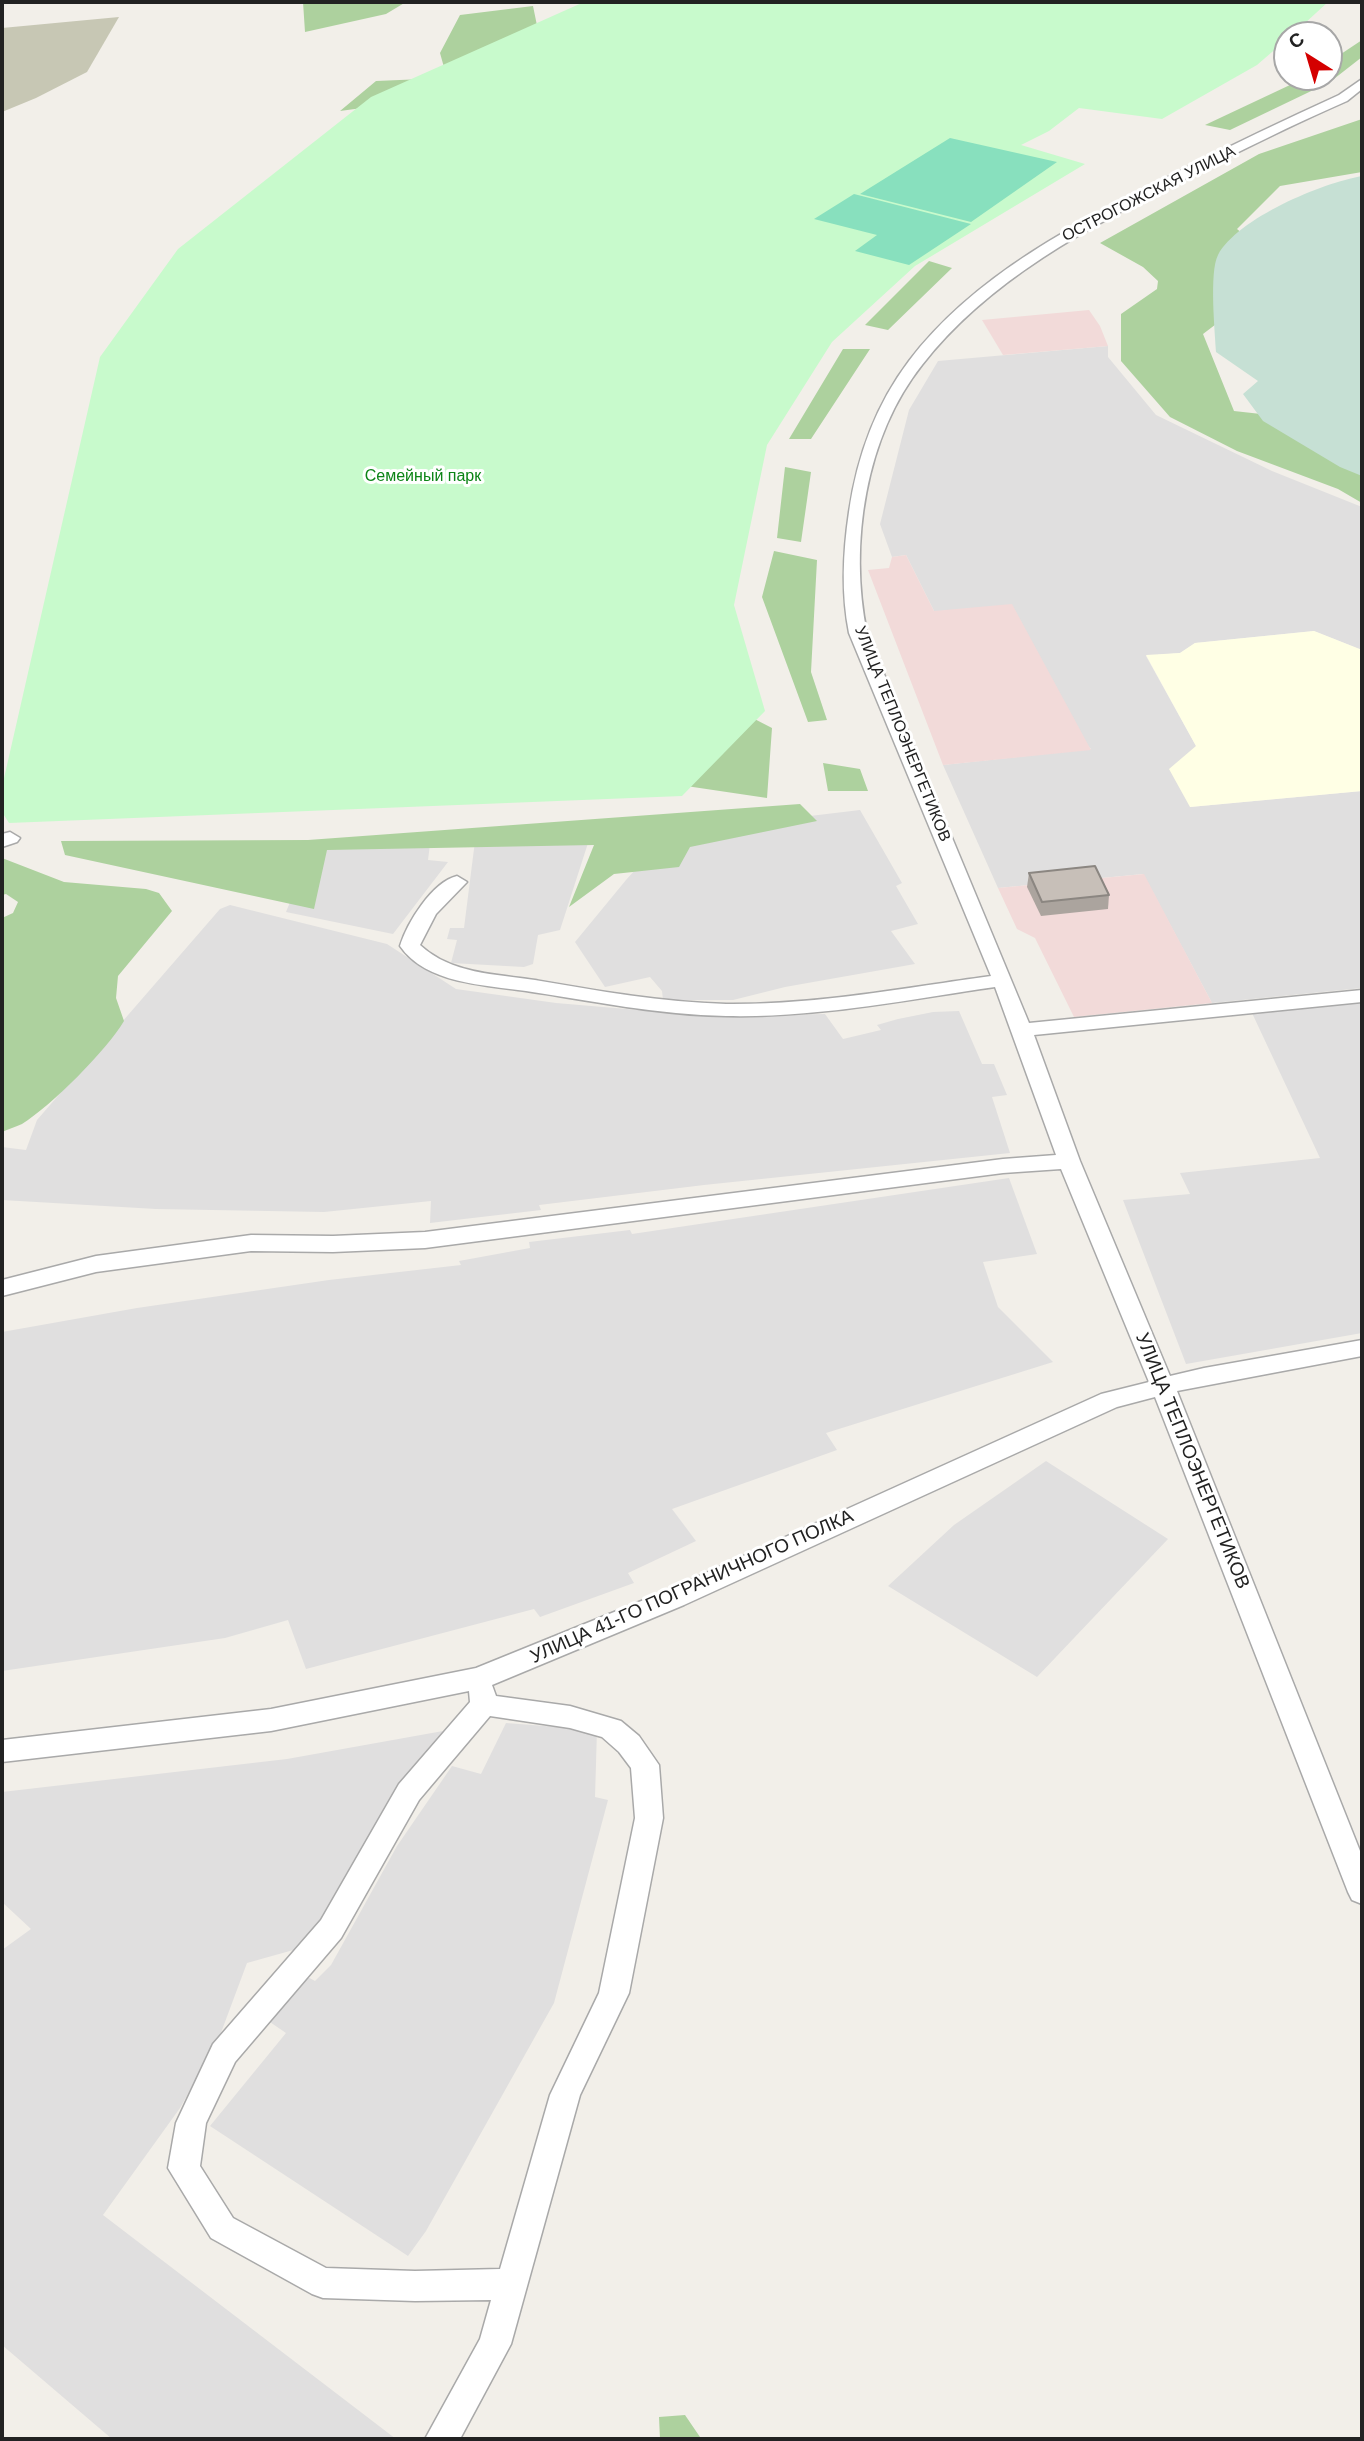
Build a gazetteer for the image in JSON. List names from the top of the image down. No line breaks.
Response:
{"streets":{"street":["ОСТРОГОЖСКАЯ УЛИЦА","УЛИЦА ТЕПЛОЭНЕРГЕТИКОВ","УЛИЦА 41-ГО ПОГРАНИЧНОГО ПОЛКА"]},"crossings":[["ОСТРОГОЖСКАЯ УЛИЦА","УЛИЦА ТЕПЛОЭНЕРГЕТИКОВ"],["УЛИЦА ТЕПЛОЭНЕРГЕТИКОВ","УЛИЦА 41-ГО ПОГРАНИЧНОГО ПОЛКА"]],"parks":["Семейный парк"],"north":"top left"}
